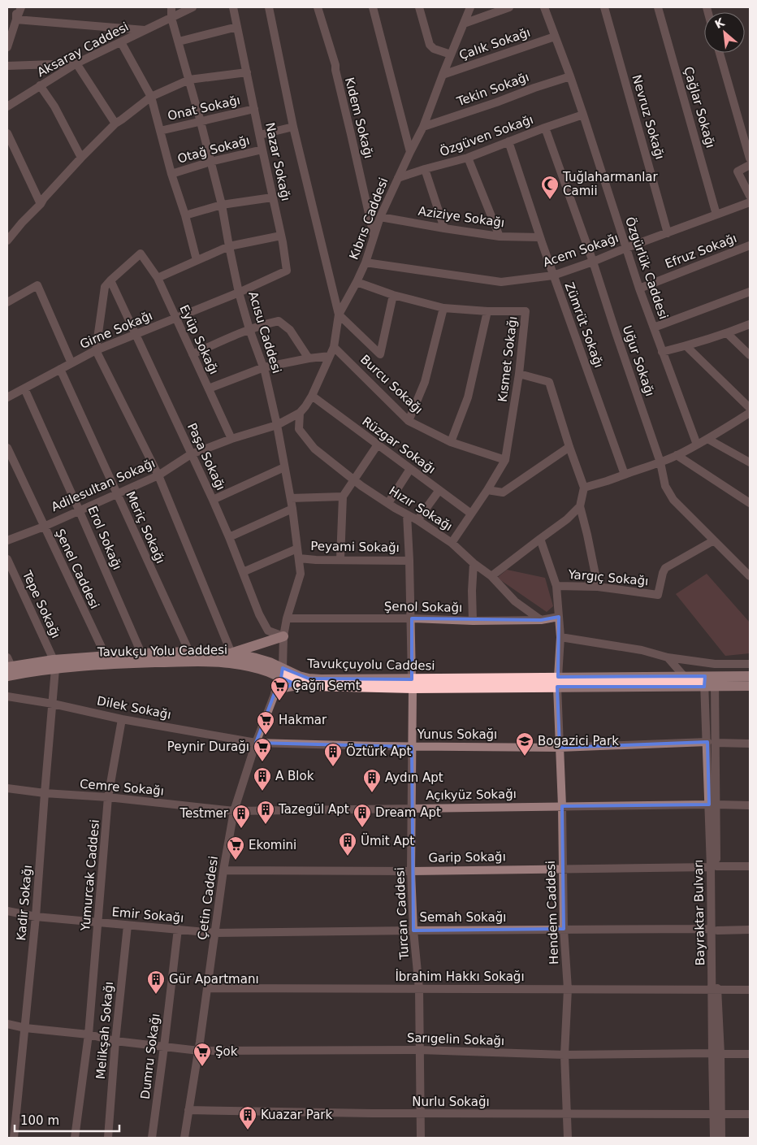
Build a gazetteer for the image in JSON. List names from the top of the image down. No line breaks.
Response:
{"streets":{"main road":["Tavukçu Yolu Caddesi","Tavukçuyolu Caddesi"],"street":["Çalık Sokağı","Aksaray Caddesi","Tekin Sokağı","Çağlar Sokağı","Onat Sokağı","Nevruz Sokağı","Kıdem Sokağı","Özgüven Sokağı","Otağ Sokağı","Nazar Sokağı","Aziziye Sokağı","Kıbrıs Caddesi","Acem Sokağı","Efruz Sokağı","Özgürlük Caddesi","Zümrüt Sokağı","Girne Sokağı","Acısu Caddesi","Eyüp Sokağı","Kısmet Sokağı","Uğur Sokağı","Burcu Sokağı","Rüzgar Sokağı","Paşa Sokağı","Adilesultan Sokağı","Hızır Sokağı","Meriç Sokağı","Erol Sokağı","Peyami Sokağı","Şenel Caddesi","Yargıç Sokağı","Tepe Sokağı","Şenol Sokağı","Dilek Sokağı","Yunus Sokağı","Cemre Sokağı","Açıkyüz Sokağı","Garip Sokağı","Yumurcak Caddesi","Çetin Caddesi","Kadir Sokağı","Hendem Caddesi","Bayraktar Bulvarı","Turcan Caddesi","Emir Sokağı","Semah Sokağı","İbrahim Hakkı Sokağı","Melikşah Sokağı","Sarıgelin Sokağı","Dumru Sokağı","Nurlu Sokağı"]},"crossings":[["Çalık Sokağı","Kıbrıs Caddesi"],["Çalık Sokağı","Özgürlük Caddesi"],["Aksaray Caddesi","Acısu Caddesi"],["Tekin Sokağı","Kıbrıs Caddesi"],["Tekin Sokağı","Özgürlük Caddesi"],["Çağlar Sokağı","Acem Sokağı"],["Onat Sokağı","Nazar Sokağı"],["Onat Sokağı","Acısu Caddesi"],["Nevruz Sokağı","Acem Sokağı"],["Kıdem Sokağı","Kıbrıs Caddesi"],["Özgüven Sokağı","Kıbrıs Caddesi"],["Özgüven Sokağı","Özgürlük Caddesi"],["Özgüven Sokağı","Zümrüt Sokağı"],["Özgüven Sokağı","Uğur Sokağı"],["Otağ Sokağı","Nazar Sokağı"],["Otağ Sokağı","Acısu Caddesi"],["Nazar Sokağı","Girne Sokağı"],["Nazar Sokağı","Acısu Caddesi"],["Aziziye Sokağı","Kıbrıs Caddesi"],["Aziziye Sokağı","Zümrüt Sokağı"],["Kıbrıs Caddesi","Acem Sokağı"],["Kıbrıs Caddesi","Acısu Caddesi"],["Kıbrıs Caddesi","Kısmet Sokağı"],["Kıbrıs Caddesi","Burcu Sokağı"],["Kıbrıs Caddesi","Rüzgar Sokağı"],["Kıbrıs Caddesi","Adilesultan Sokağı"],["Kıbrıs Caddesi","Hızır Sokağı"],["Acem Sokağı","Özgürlük Caddesi"],["Acem Sokağı","Zümrüt Sokağı"],["Acem Sokağı","Uğur Sokağı"],["Efruz Sokağı","Özgürlük Caddesi"],["Girne Sokağı","Acısu Caddesi"],["Girne Sokağı","Eyüp Sokağı"],["Girne Sokağı","Paşa Sokağı"],["Girne Sokağı","Meriç Sokağı"],["Girne Sokağı","Erol Sokağı"],["Acısu Caddesi","Paşa Sokağı"],["Acısu Caddesi","Adilesultan Sokağı"],["Acısu Caddesi","Peyami Sokağı"],["Acısu Caddesi","Şenol Sokağı"],["Acısu Caddesi","Tavukçu Yolu Caddesi"],["Acısu Caddesi","Tavukçuyolu Caddesi"],["Acısu Caddesi","Çetin Caddesi"],["Eyüp Sokağı","Paşa Sokağı"],["Eyüp Sokağı","Adilesultan Sokağı"],["Kısmet Sokağı","Burcu Sokağı"],["Kısmet Sokağı","Rüzgar Sokağı"],["Kısmet Sokağı","Hızır Sokağı"],["Uğur Sokağı","Yargıç Sokağı"],["Paşa Sokağı","Adilesultan Sokağı"],["Adilesultan Sokağı","Meriç Sokağı"],["Adilesultan Sokağı","Erol Sokağı"],["Adilesultan Sokağı","Şenel Caddesi"],["Hızır Sokağı","Şenol Sokağı"],["Hızır Sokağı","Turcan Caddesi"],["Meriç Sokağı","Tavukçuyolu Caddesi"],["Erol Sokağı","Tavukçuyolu Caddesi"],["Peyami Sokağı","Turcan Caddesi"],["Şenel Caddesi","Tavukçuyolu Caddesi"],["Yargıç Sokağı","Hendem Caddesi"],["Tepe Sokağı","Tavukçu Yolu Caddesi"],["Tepe Sokağı","Tavukçuyolu Caddesi"],["Tepe Sokağı","Kadir Sokağı"],["Şenol Sokağı","Hendem Caddesi"],["Şenol Sokağı","Turcan Caddesi"],["Tavukçu Yolu Caddesi","Tavukçuyolu Caddesi"],["Tavukçu Yolu Caddesi","Çetin Caddesi"],["Tavukçu Yolu Caddesi","Kadir Sokağı"],["Tavukçu Yolu Caddesi","Turcan Caddesi"],["Tavukçuyolu Caddesi","Çetin Caddesi"],["Tavukçuyolu Caddesi","Kadir Sokağı"],["Tavukçuyolu Caddesi","Hendem Caddesi"],["Tavukçuyolu Caddesi","Bayraktar Bulvarı"],["Tavukçuyolu Caddesi","Turcan Caddesi"],["Dilek Sokağı","Yunus Sokağı"],["Dilek Sokağı","Yumurcak Caddesi"],["Dilek Sokağı","Çetin Caddesi"],["Dilek Sokağı","Kadir Sokağı"],["Yunus Sokağı","Çetin Caddesi"],["Yunus Sokağı","Hendem Caddesi"],["Yunus Sokağı","Bayraktar Bulvarı"],["Yunus Sokağı","Turcan Caddesi"],["Cemre Sokağı","Açıkyüz Sokağı"],["Cemre Sokağı","Yumurcak Caddesi"],["Cemre Sokağı","Çetin Caddesi"],["Cemre Sokağı","Kadir Sokağı"],["Açıkyüz Sokağı","Çetin Caddesi"],["Açıkyüz Sokağı","Hendem Caddesi"],["Açıkyüz Sokağı","Bayraktar Bulvarı"],["Açıkyüz Sokağı","Turcan Caddesi"],["Garip Sokağı","Çetin Caddesi"],["Garip Sokağı","Hendem Caddesi"],["Garip Sokağı","Bayraktar Bulvarı"],["Garip Sokağı","Turcan Caddesi"],["Yumurcak Caddesi","Emir Sokağı"],["Yumurcak Caddesi","Sarıgelin Sokağı"],["Çetin Caddesi","Emir Sokağı"],["Çetin Caddesi","Semah Sokağı"],["Çetin Caddesi","İbrahim Hakkı Sokağı"],["Çetin Caddesi","Sarıgelin Sokağı"],["Çetin Caddesi","Nurlu Sokağı"],["Kadir Sokağı","Emir Sokağı"],["Kadir Sokağı","Sarıgelin Sokağı"],["Hendem Caddesi","Semah Sokağı"],["Hendem Caddesi","İbrahim Hakkı Sokağı"],["Hendem Caddesi","Sarıgelin Sokağı"],["Hendem Caddesi","Nurlu Sokağı"],["Bayraktar Bulvarı","Semah Sokağı"],["Bayraktar Bulvarı","İbrahim Hakkı Sokağı"],["Bayraktar Bulvarı","Sarıgelin Sokağı"],["Bayraktar Bulvarı","Nurlu Sokağı"],["Turcan Caddesi","Semah Sokağı"],["Turcan Caddesi","İbrahim Hakkı Sokağı"],["Turcan Caddesi","Sarıgelin Sokağı"],["Turcan Caddesi","Nurlu Sokağı"],["Emir Sokağı","Semah Sokağı"],["Emir Sokağı","Melikşah Sokağı"],["Emir Sokağı","Dumru Sokağı"],["Melikşah Sokağı","Sarıgelin Sokağı"],["Sarıgelin Sokağı","Dumru Sokağı"]],"places":{"mosque":["Tuğlaharmanlar Camii"],"supermarket":["Çağrı Semt","Hakmar","Peynir Durağı","Ekomini","Şok"],"school or university":["Bogazici Park"],"building":["Öztürk Apt","A Blok","Aydın Apt","Tazegül Apt","Dream Apt","Testmer","Ümit Apt","Gür Apartmanı","Kuazar Park"]},"scale_bar":"100 m","north":"top left"}
